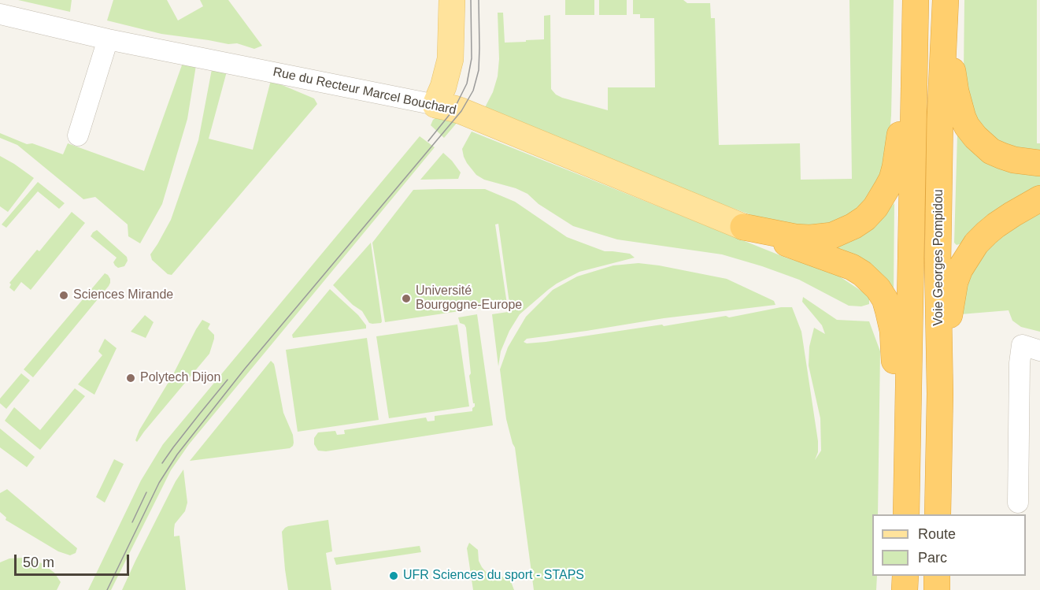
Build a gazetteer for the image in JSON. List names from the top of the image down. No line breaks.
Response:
{"streets":{"highway":["Voie Georges Pompidou"],"main road":["Rue du Recteur Marcel Bouchard"]},"places":["Sciences Mirande","Université Bourgogne-Europe","Polytech Dijon","UFR Sciences du sport - STAPS"],"legend":["Route","Parc"],"scale_bar":"50 m"}
